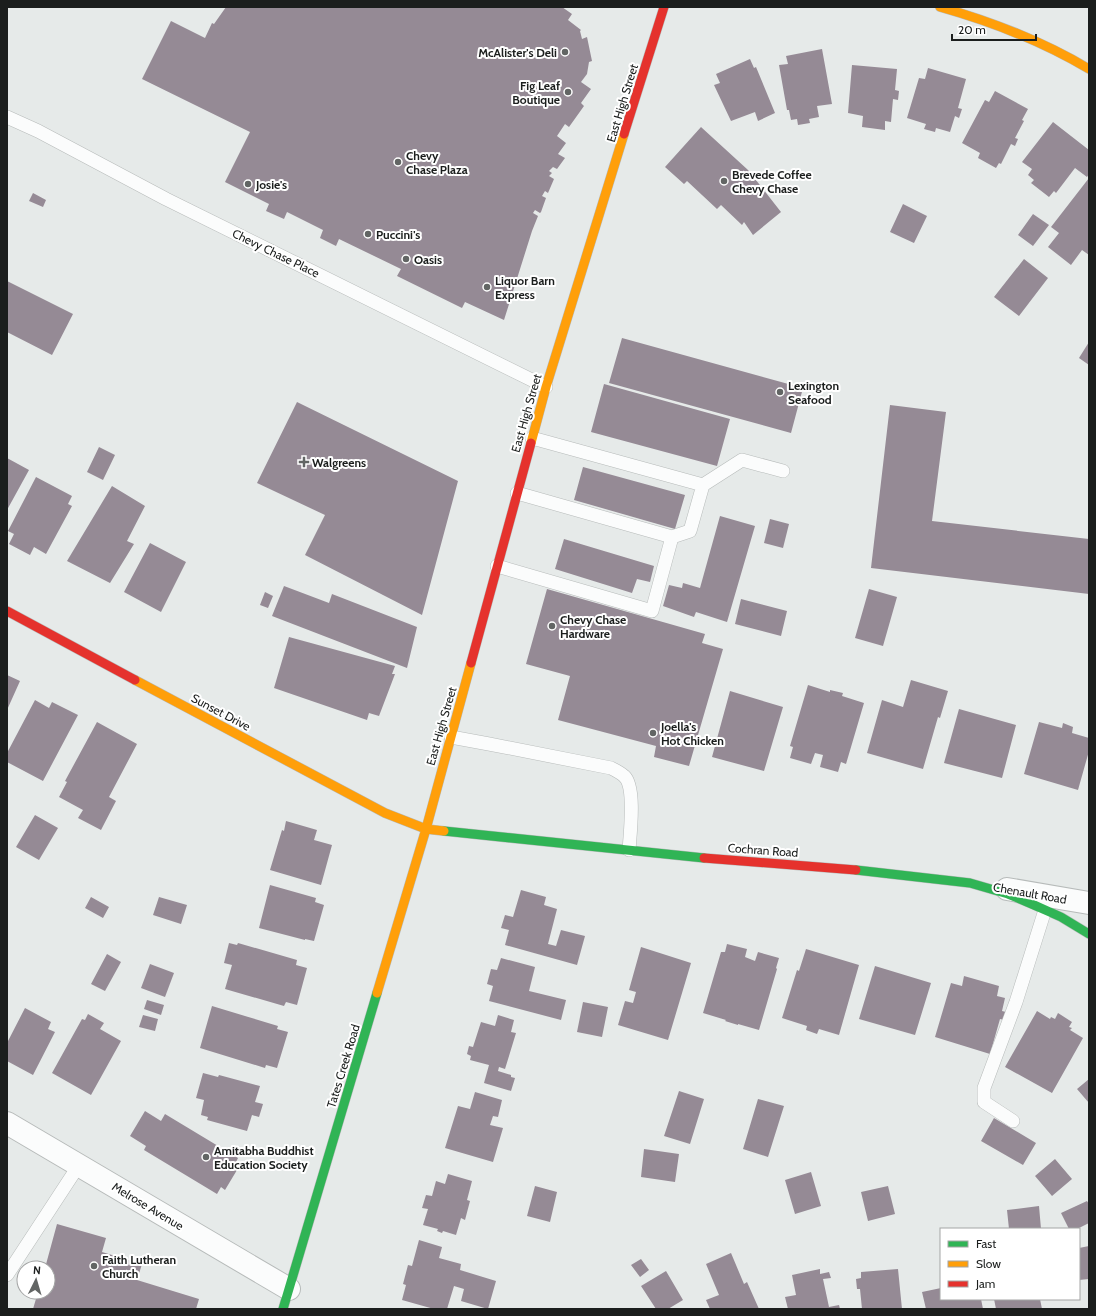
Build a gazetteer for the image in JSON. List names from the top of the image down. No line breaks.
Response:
{"streets":{"main road":["East High Street","Sunset Drive","Cochran Road","Tates Creek Road"],"street":["Chenault Road","Melrose Avenue"],"lane":["Chevy Chase Place"]},"crossings":[["East High Street","Chevy Chase Place"],["East High Street","Sunset Drive"],["East High Street","Cochran Road"],["East High Street","Tates Creek Road"],["Sunset Drive","Cochran Road"],["Sunset Drive","Tates Creek Road"],["Cochran Road","Chenault Road"],["Cochran Road","Tates Creek Road"],["Tates Creek Road","Melrose Avenue"]],"places":{"other":["McAlister's Deli","Fig Leaf Boutique","Chevy Chase Plaza","Brevede Coffee Chevy Chase","Josie's","Puccini's","Oasis","Liquor Barn Express","Lexington Seafood","Chevy Chase Hardware","Joella's Hot Chicken","Amitabha Buddhist Education Society","Faith Lutheran Church"],"health":["Walgreens"]},"legend":["Fast","Slow","Jam"],"scale_bar":"20 m","north":"top"}
